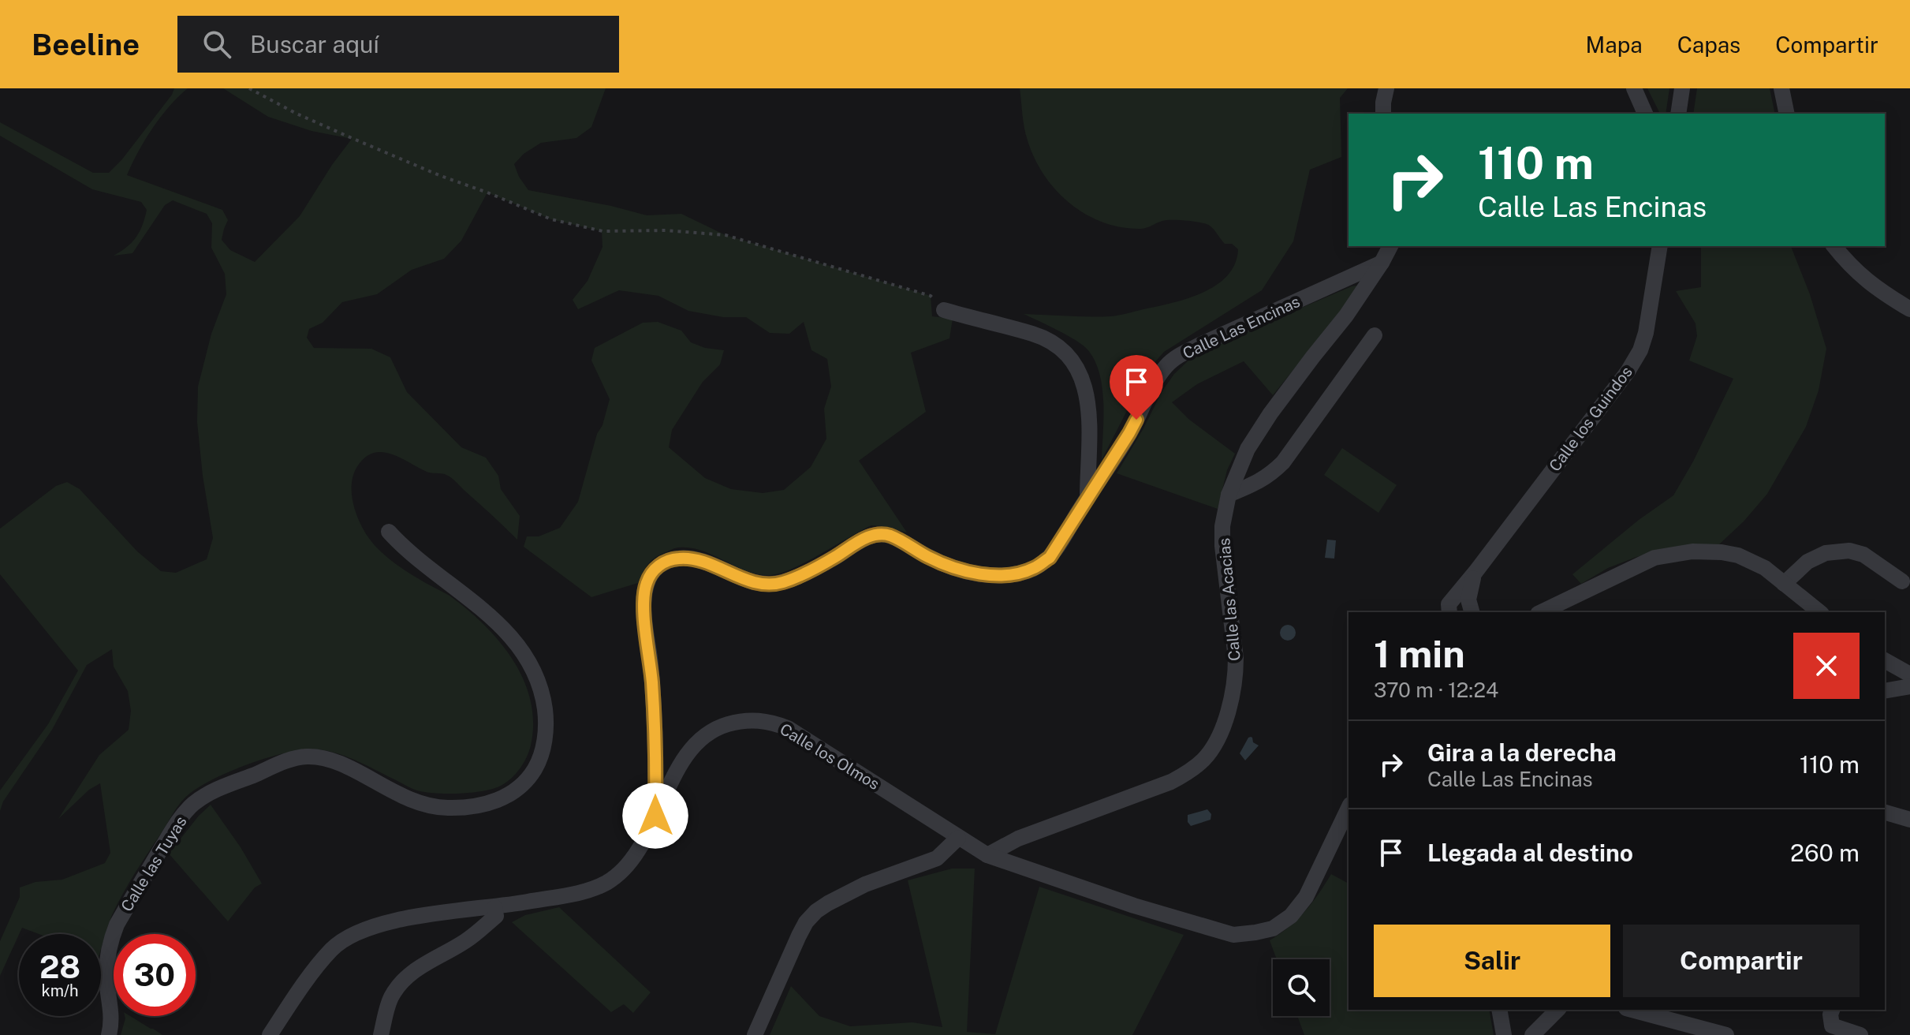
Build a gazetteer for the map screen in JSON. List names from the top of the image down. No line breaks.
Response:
{"streets":{"street":["Calle Las Encinas","Calle los Guindos","Calle las Acacias","Calle los Olmos","Calle las Tuyas"]},"crossings":[["Calle Las Encinas","Calle las Acacias"],["Calle Las Encinas","Calle los Olmos"],["Calle las Acacias","Calle los Olmos"]],"page":{"header":"Beeline","search":"Buscar aquí","nav":["Mapa","Capas","Compartir"],"turn":["110 m","Calle Las Encinas"],"heading":["1 min","370 m · 12:24"],"list":[{"name":"Gira a la derecha","note":"Calle Las Encinas","value":"110 m"},{"name":"Llegada al destino","value":"260 m"}],"buttons":["Salir","Compartir"],"speed":"28 km/h","limit":"30"}}
